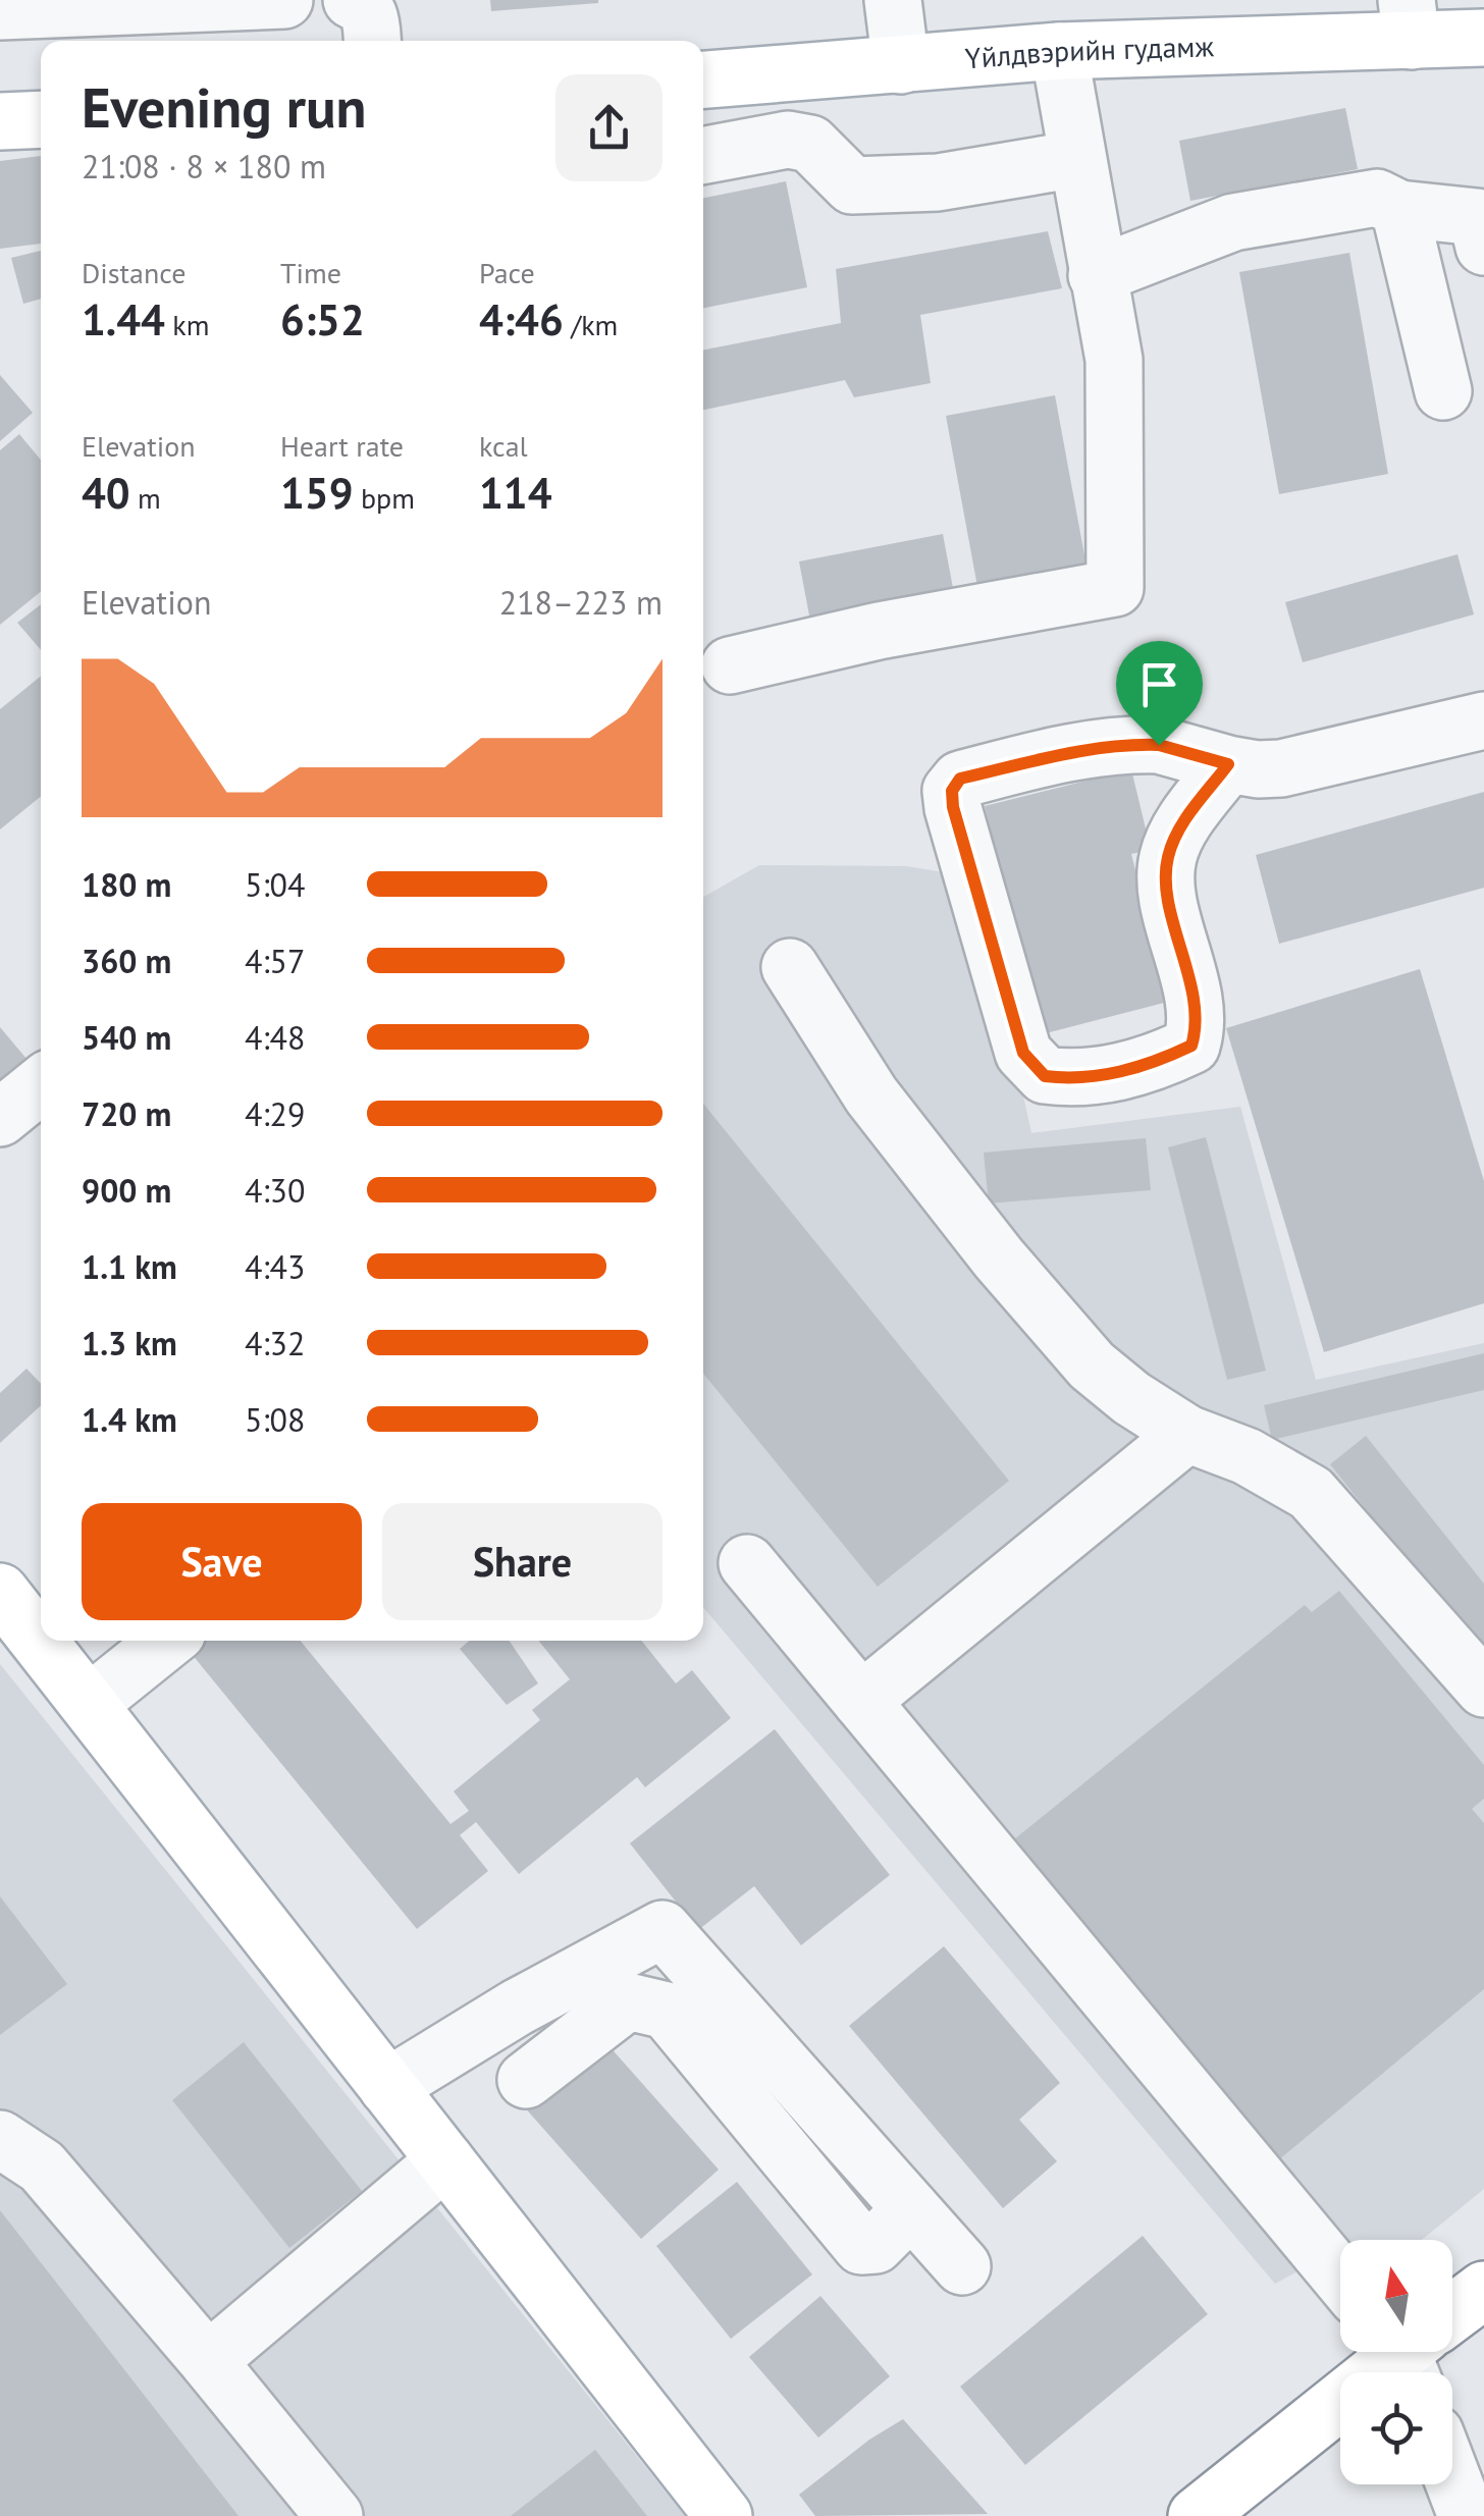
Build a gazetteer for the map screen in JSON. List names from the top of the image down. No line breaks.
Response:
{"streets":{"main road":["Yйлдвэрийн гудамж"]},"north":"top","page":{"heading":["Evening run","21:08 · 8 × 180 m"],"stats":[["Distance","1.44 km"],["Time","6:52"],["Pace","4:46 /km"],["Elevation","40 m"],["Heart rate","159 bpm"],["kcal","114"]],"chart":["Elevation","218–223 m"],"list":[{"name":"180 m","note":"5:04"},{"name":"360 m","note":"4:57"},{"name":"540 m","note":"4:48"},{"name":"720 m","note":"4:29"},{"name":"900 m","note":"4:30"},{"name":"1.1 km","note":"4:43"},{"name":"1.3 km","note":"4:32"},{"name":"1.4 km","note":"5:08"}],"buttons":["Save","Share"]}}
